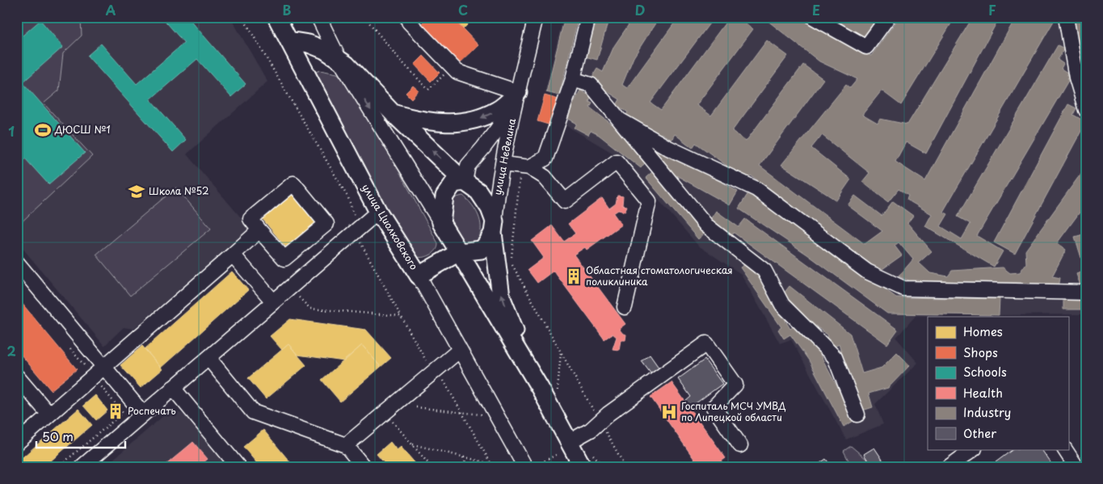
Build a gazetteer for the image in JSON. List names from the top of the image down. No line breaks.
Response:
{"streets":{"main road":["улица Циолковского"],"street":["улица Неделина"]},"crossings":[["улица Неделина","улица Циолковского"]],"places":{"sports":["ДЮСШ №1"],"school or university":["Школа №52"],"building":["Областная стоматологическая поликлиника","Роспечать"],"hospital":["Госпиталь МСЧ УМВД по Липецкой области"]},"legend":["Homes","Shops","Schools","Health","Industry","Other"],"scale_bar":"50 m","grid":{"columns":["A","B","C","D","E","F"],"rows":["1","2"]}}
